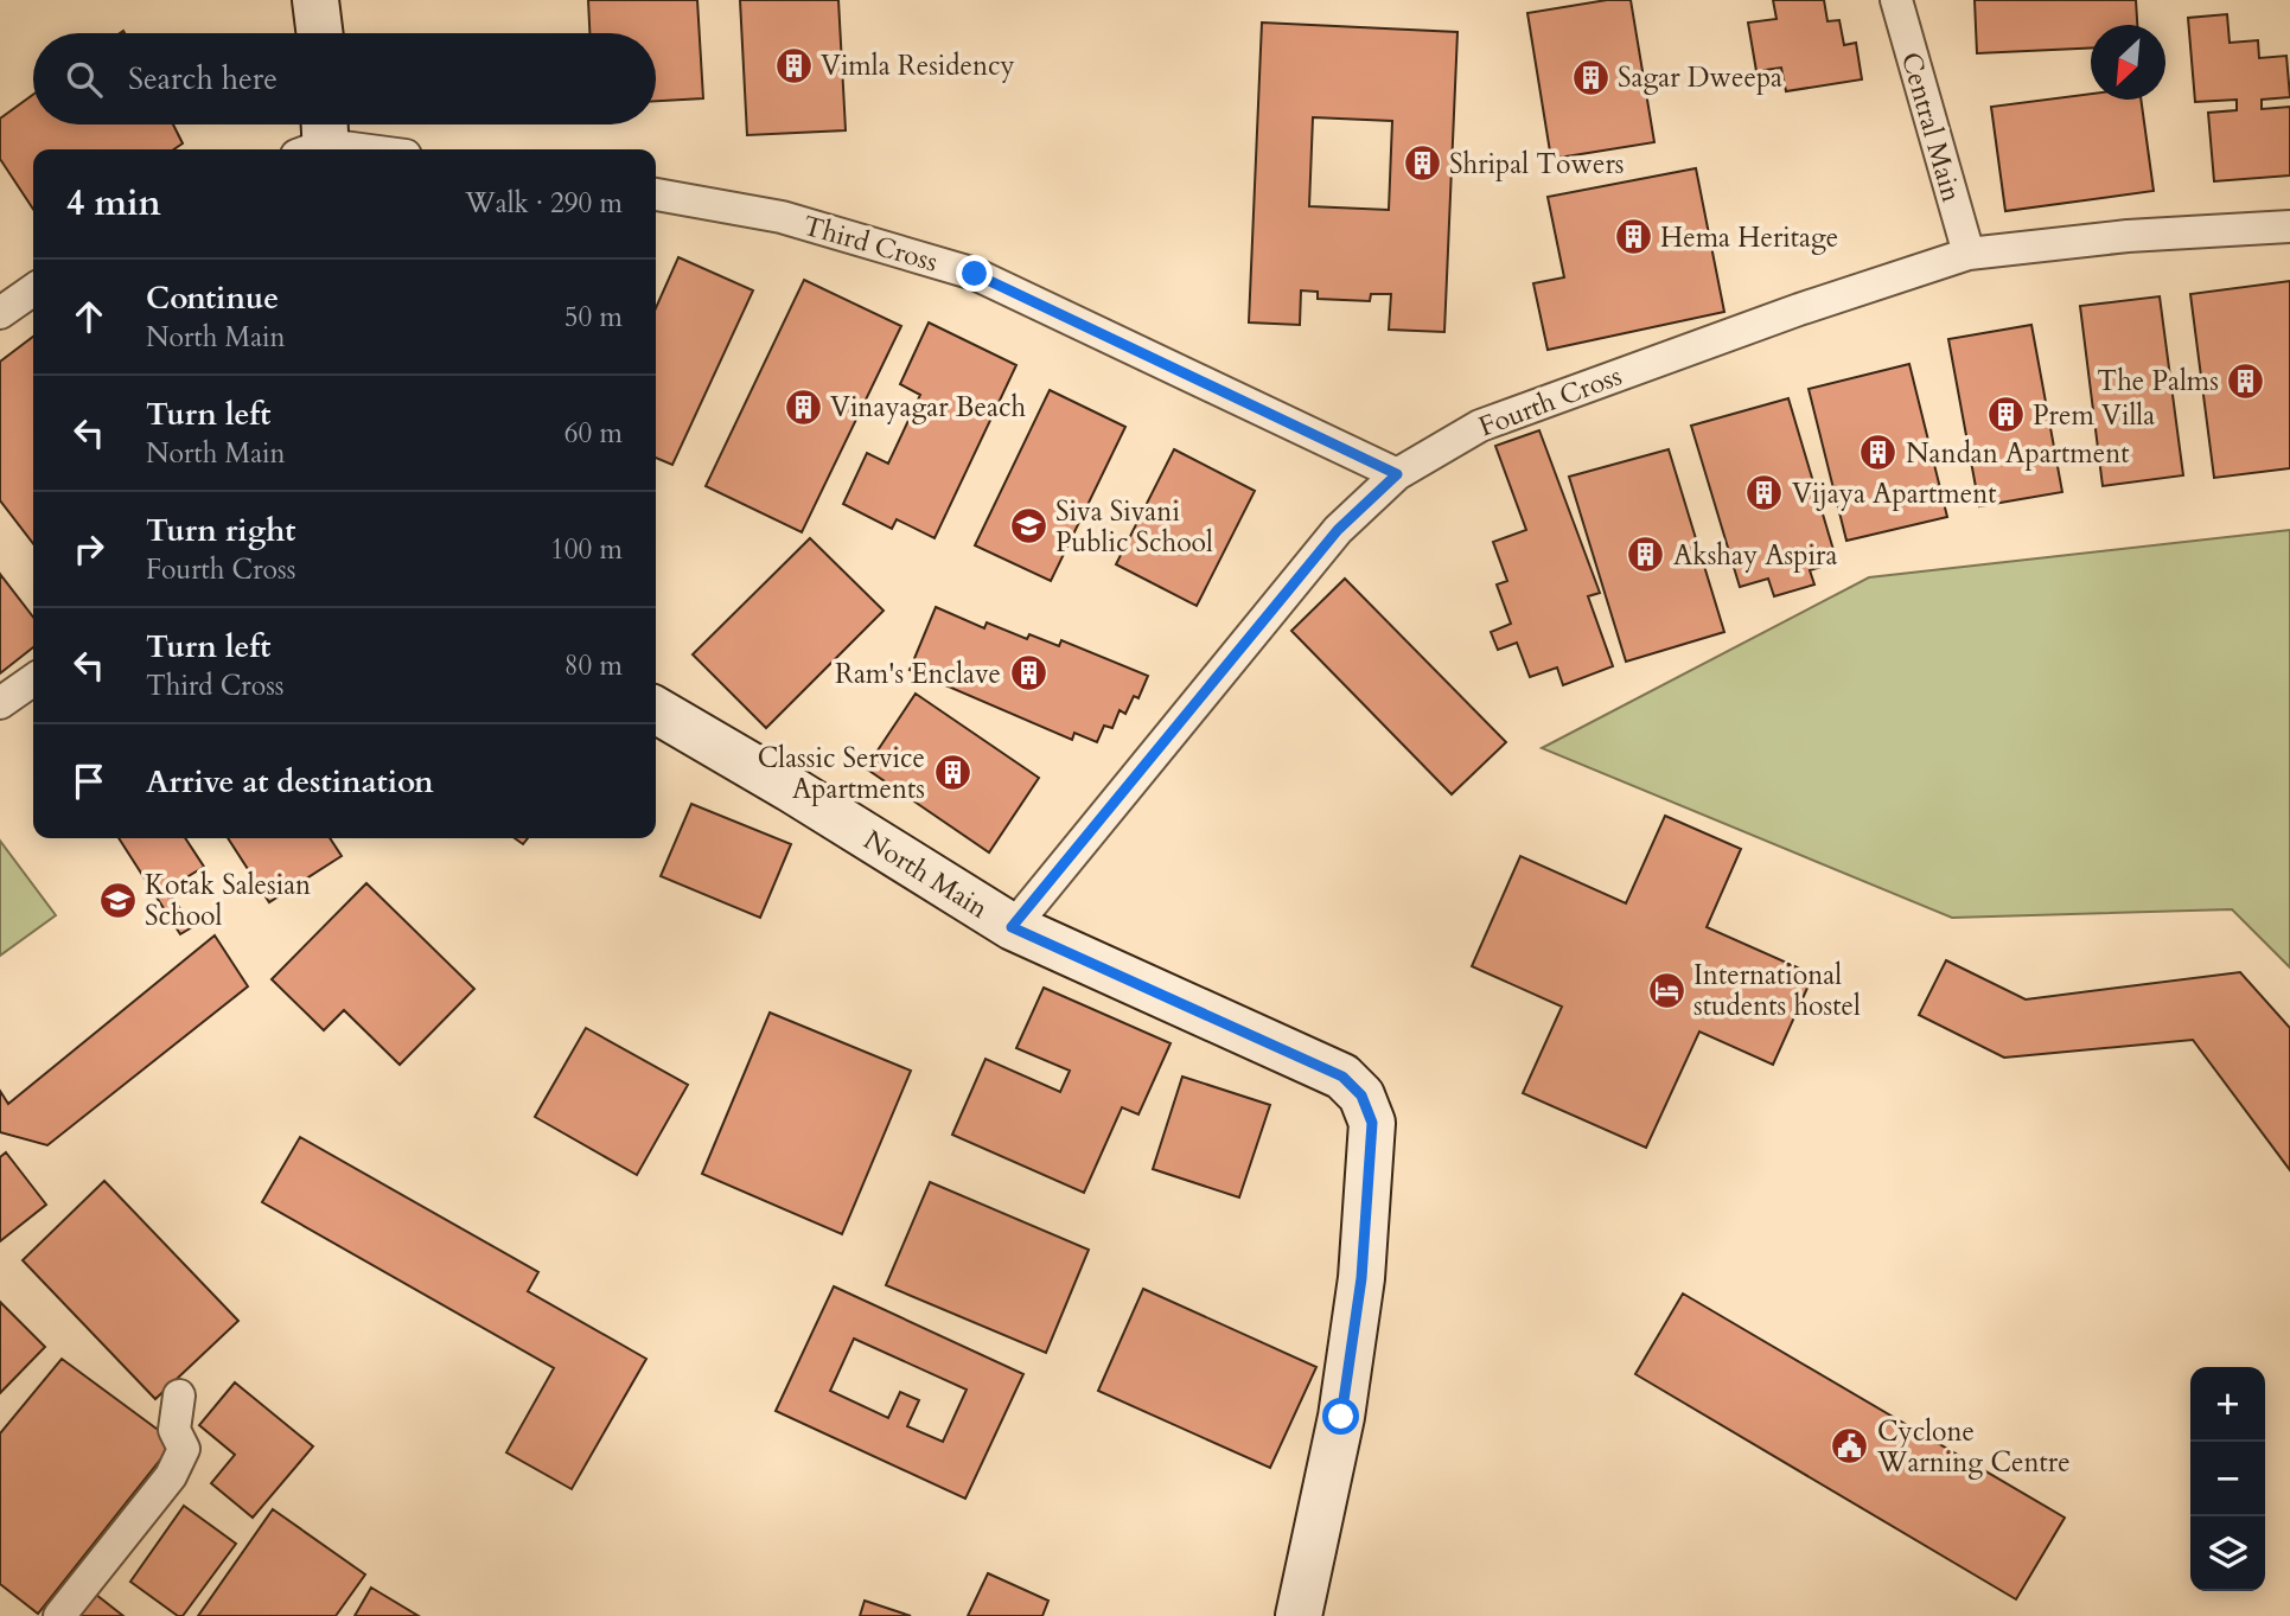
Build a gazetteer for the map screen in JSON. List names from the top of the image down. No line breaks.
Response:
{"streets":{"street":["Central Main","Third Cross","Fourth Cross","North Main"]},"crossings":[["Central Main","Fourth Cross"],["Third Cross","Fourth Cross"],["Fourth Cross","North Main"]],"places":{"building":["Vimla Residency","Sagar Dweepa","Shripal Towers","Hema Heritage","The Palms","Vinayagar Beach","Prem Villa","Nandan Apartment","Vijaya Apartment","Akshay Aspira","Ram's Enclave","Classic Service Apartments"],"school or university":["Siva Sivani Public School","Kotak Salesian School"],"hotel":["International students hostel"],"public building":["Cyclone Warning Centre"]},"north":"bottom left","page":{"search":"Search here","heading":["4 min","Walk · 290 m"],"list":[["Continue","North Main","50 m"],["Turn left","North Main","60 m"],["Turn right","Fourth Cross","100 m"],["Turn left","Third Cross","80 m"],"Arrive at destination"],"map_buttons":["+","−"]}}
